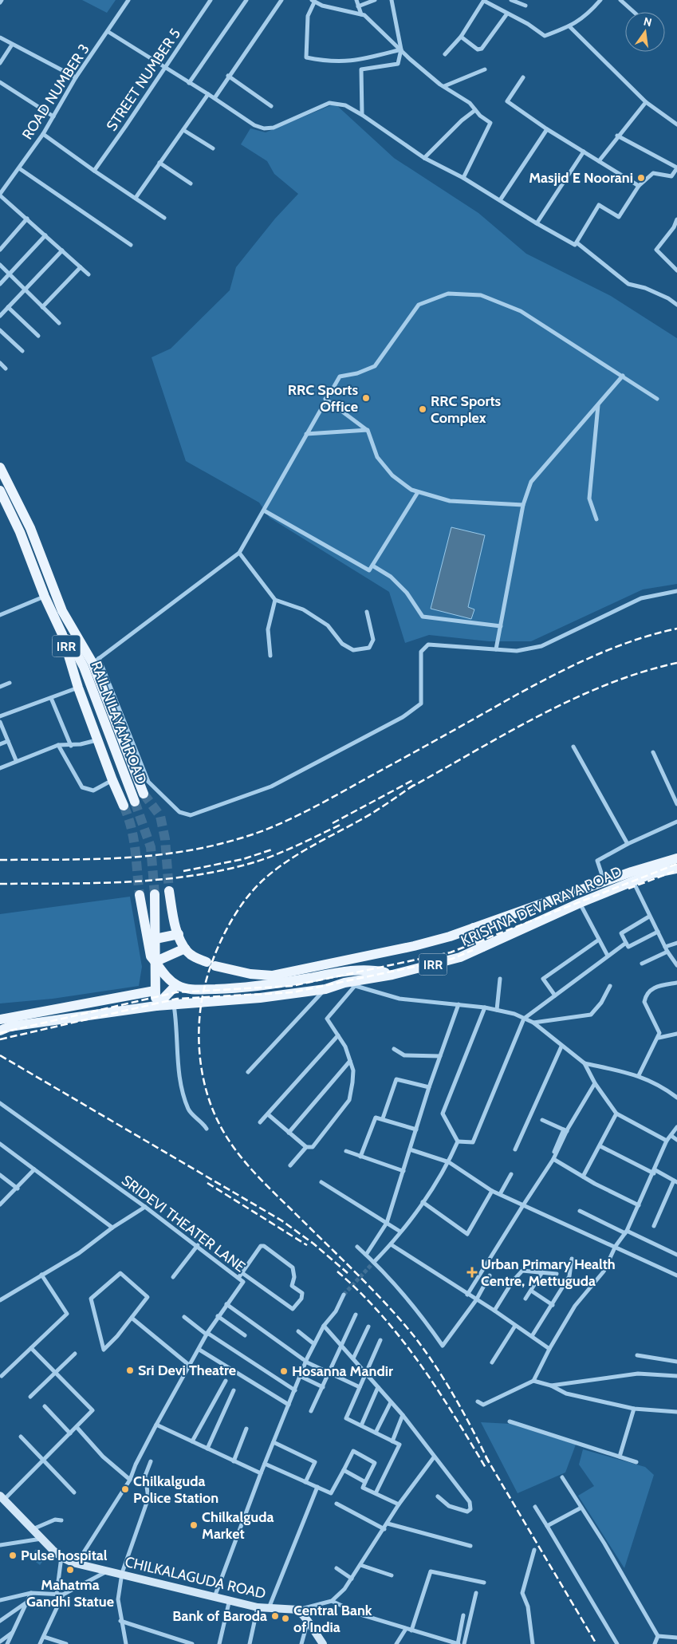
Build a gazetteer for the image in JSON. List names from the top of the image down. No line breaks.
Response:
{"streets":{"main road":["IRR","RAIL NILAYAM ROAD","KRISHNA DEVA RAYA ROAD","CHILKALAGUDA ROAD"],"street":["STREET NUMBER 5","ROAD NUMBER 3","SRIDEVI THEATER LANE"]},"crossings":[["SRIDEVI THEATER LANE","CHILKALAGUDA ROAD"]],"places":{"other":["Masjid E Noorani","RRC Sports Office","RRC Sports Complex","Sri Devi Theatre","Hosanna Mandir","Chilkalguda Police Station","Chilkalguda Market","Pulse hospital","Mahatma Gandhi Statue","Bank of Baroda","Central Bank of India"],"health":["Urban Primary Health Centre, Mettuguda"]},"north":"top"}
